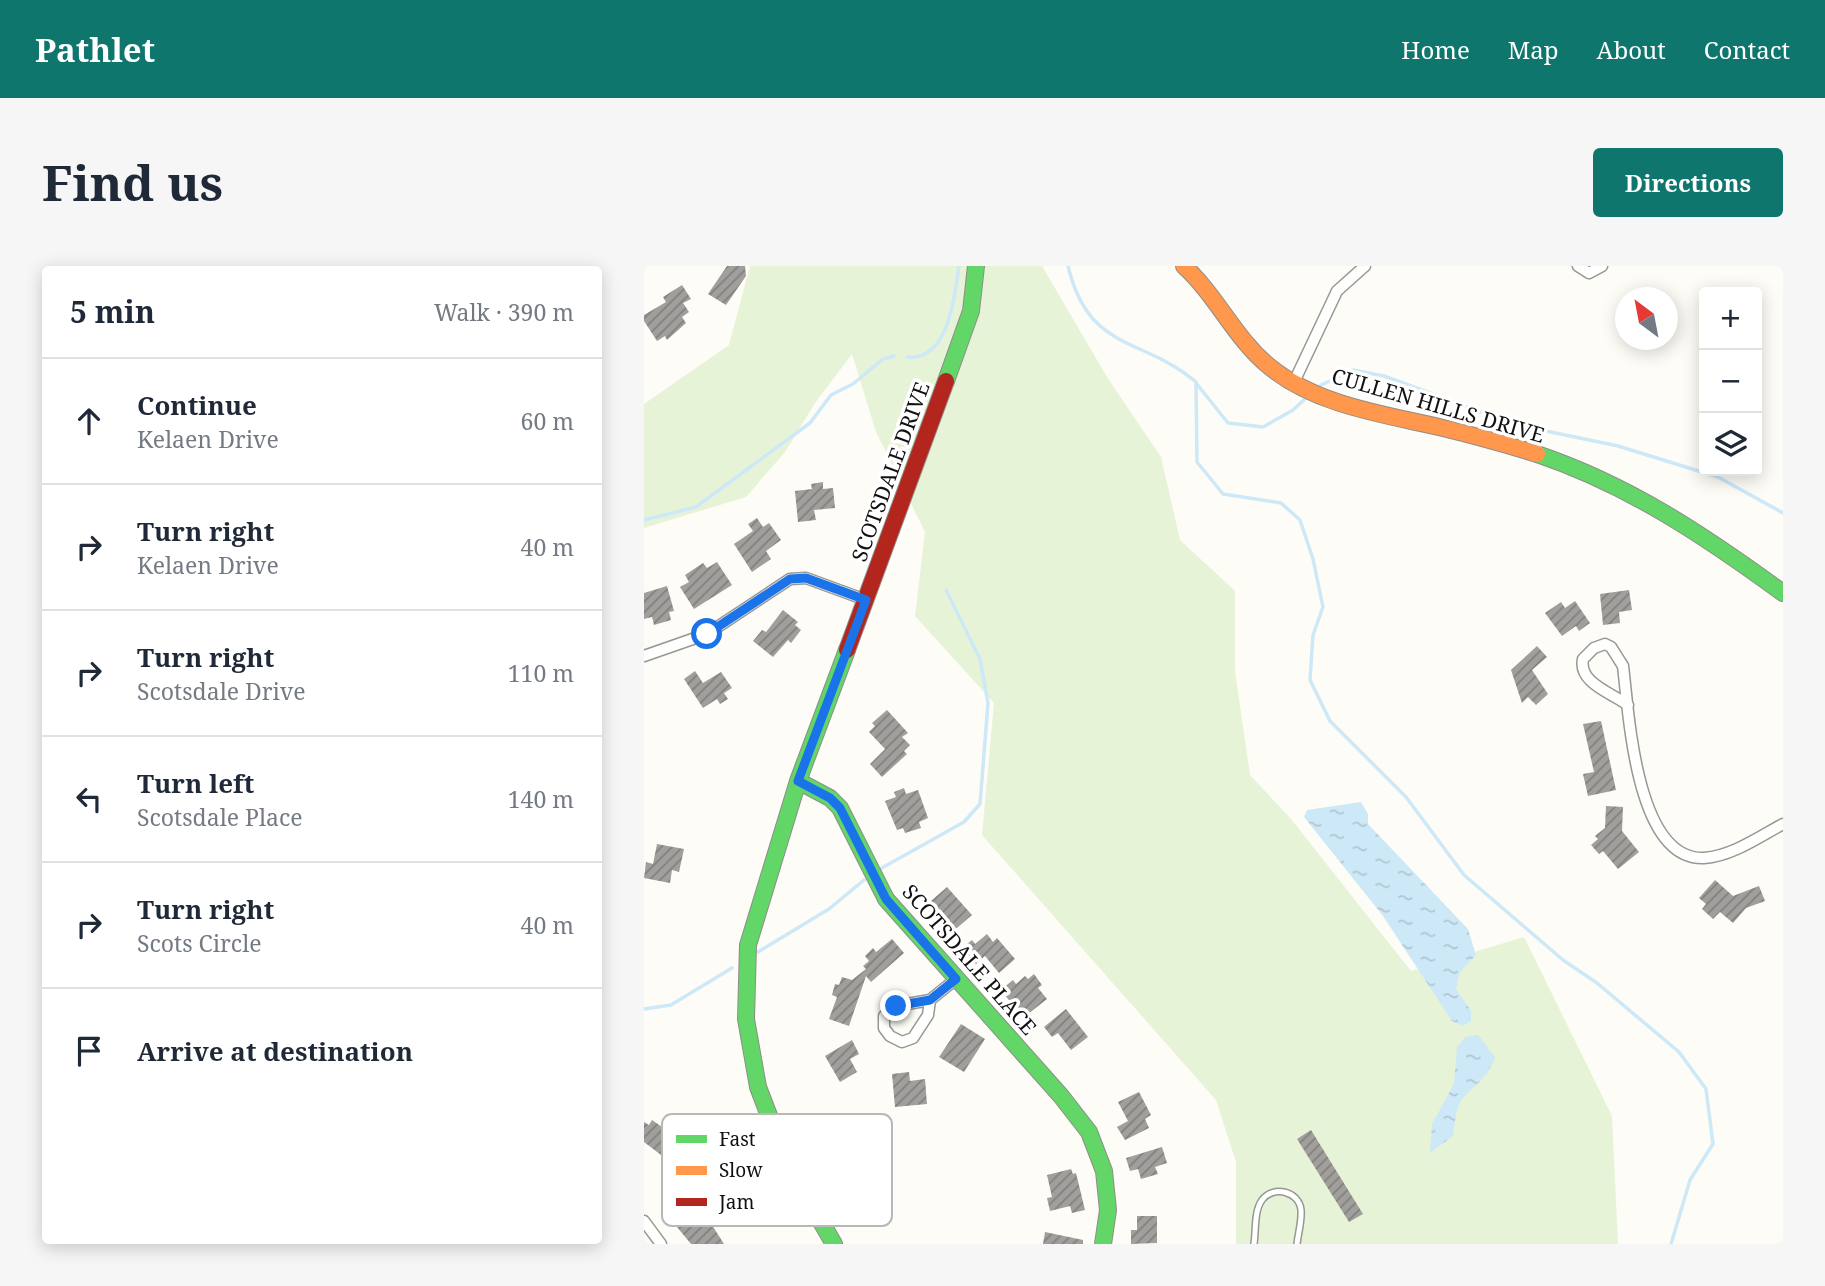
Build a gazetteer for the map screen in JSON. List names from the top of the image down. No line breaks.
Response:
{"streets":{"street":["CULLEN HILLS DRIVE","SCOTSDALE DRIVE","SCOTSDALE PLACE"]},"crossings":[["SCOTSDALE DRIVE","SCOTSDALE PLACE"]],"legend":["Fast","Slow","Jam"],"north":"top left","page":{"header":"Pathlet","nav":["Home","Map","About","Contact"],"buttons":"Directions","title":"Find us","heading":["5 min","Walk · 390 m"],"map_buttons":["+","−"],"list":[["Continue","Kelaen Drive","60 m"],["Turn right","Kelaen Drive","40 m"],["Turn right","Scotsdale Drive","110 m"],["Turn left","Scotsdale Place","140 m"],["Turn right","Scots Circle","40 m"],"Arrive at destination"]}}
